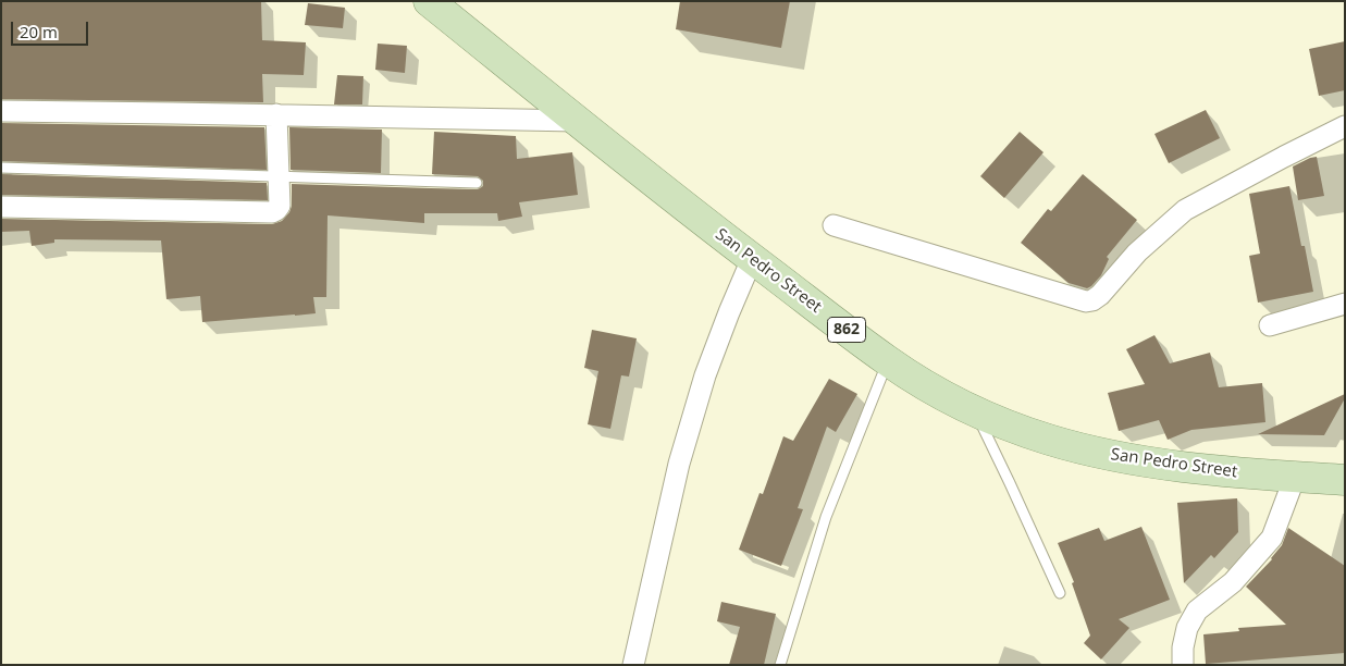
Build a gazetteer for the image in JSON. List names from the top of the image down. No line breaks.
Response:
{"streets":{"main road":["San Pedro Street","862"]},"scale_bar":"20 m"}
